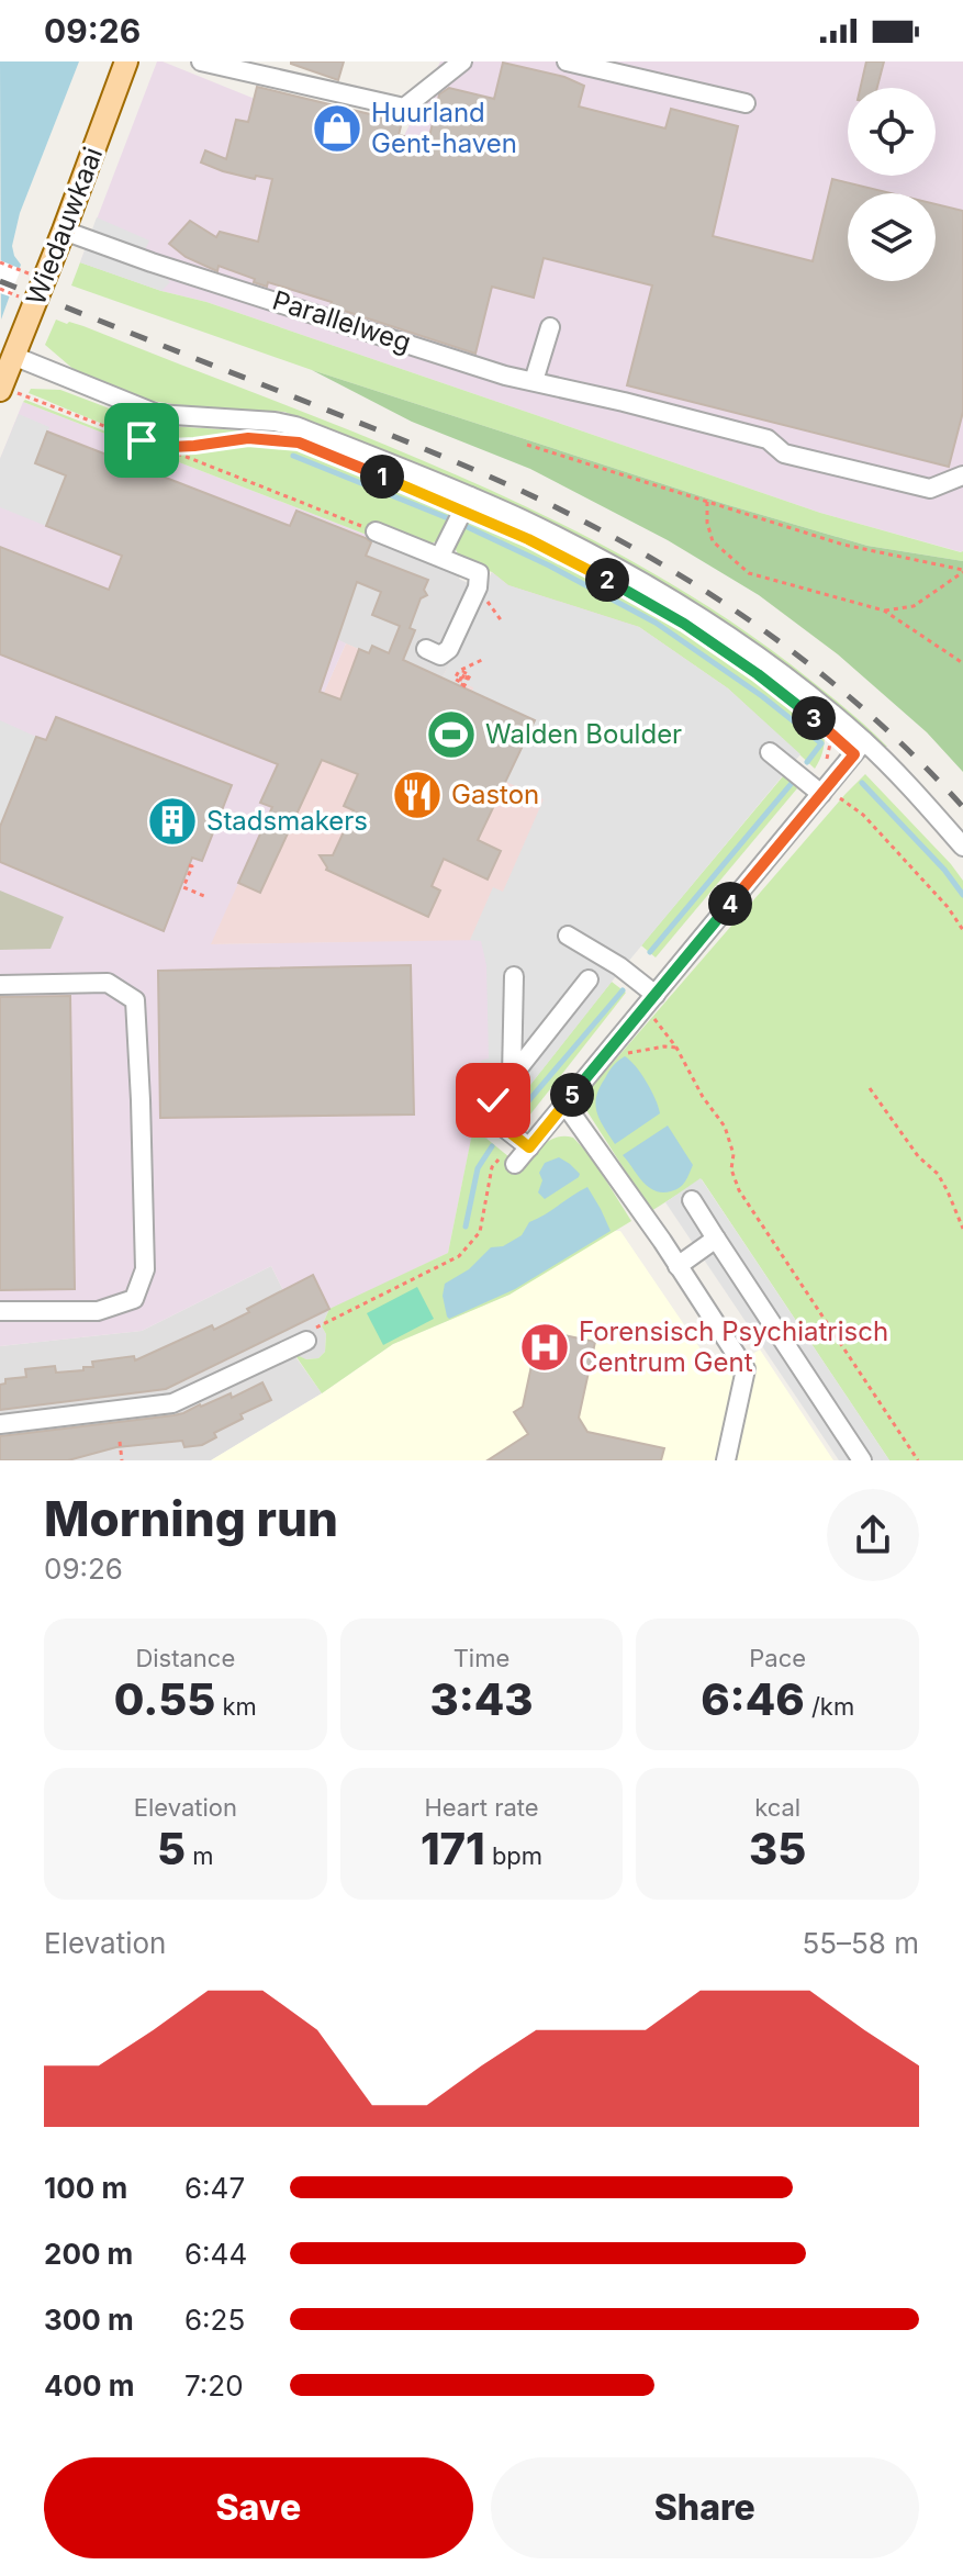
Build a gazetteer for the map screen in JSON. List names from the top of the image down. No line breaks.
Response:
{"streets":{"main road":["Wiedauwkaai"],"street":["Parallelweg"]},"crossings":[["Wiedauwkaai","Parallelweg"]],"places":{"shop":["Huurland Gent-haven"],"sports":["Walden Boulder"],"restaurant":["Gaston"],"building":["Stadsmakers"],"hospital":["Forensisch Psychiatrisch Centrum Gent"]},"page":{"status":"09:26","pins":["1","2","3","4","5"],"heading":["Morning run","09:26"],"stats":[["Distance","0.55 km"],["Time","3:43"],["Pace","6:46 /km"],["Elevation","5 m"],["Heart rate","171 bpm"],["kcal","35"]],"chart":["Elevation","55–58 m"],"list":[{"name":"100 m","note":"6:47"},{"name":"200 m","note":"6:44"},{"name":"300 m","note":"6:25"},{"name":"400 m","note":"7:20"}],"buttons":["Save","Share"]}}
